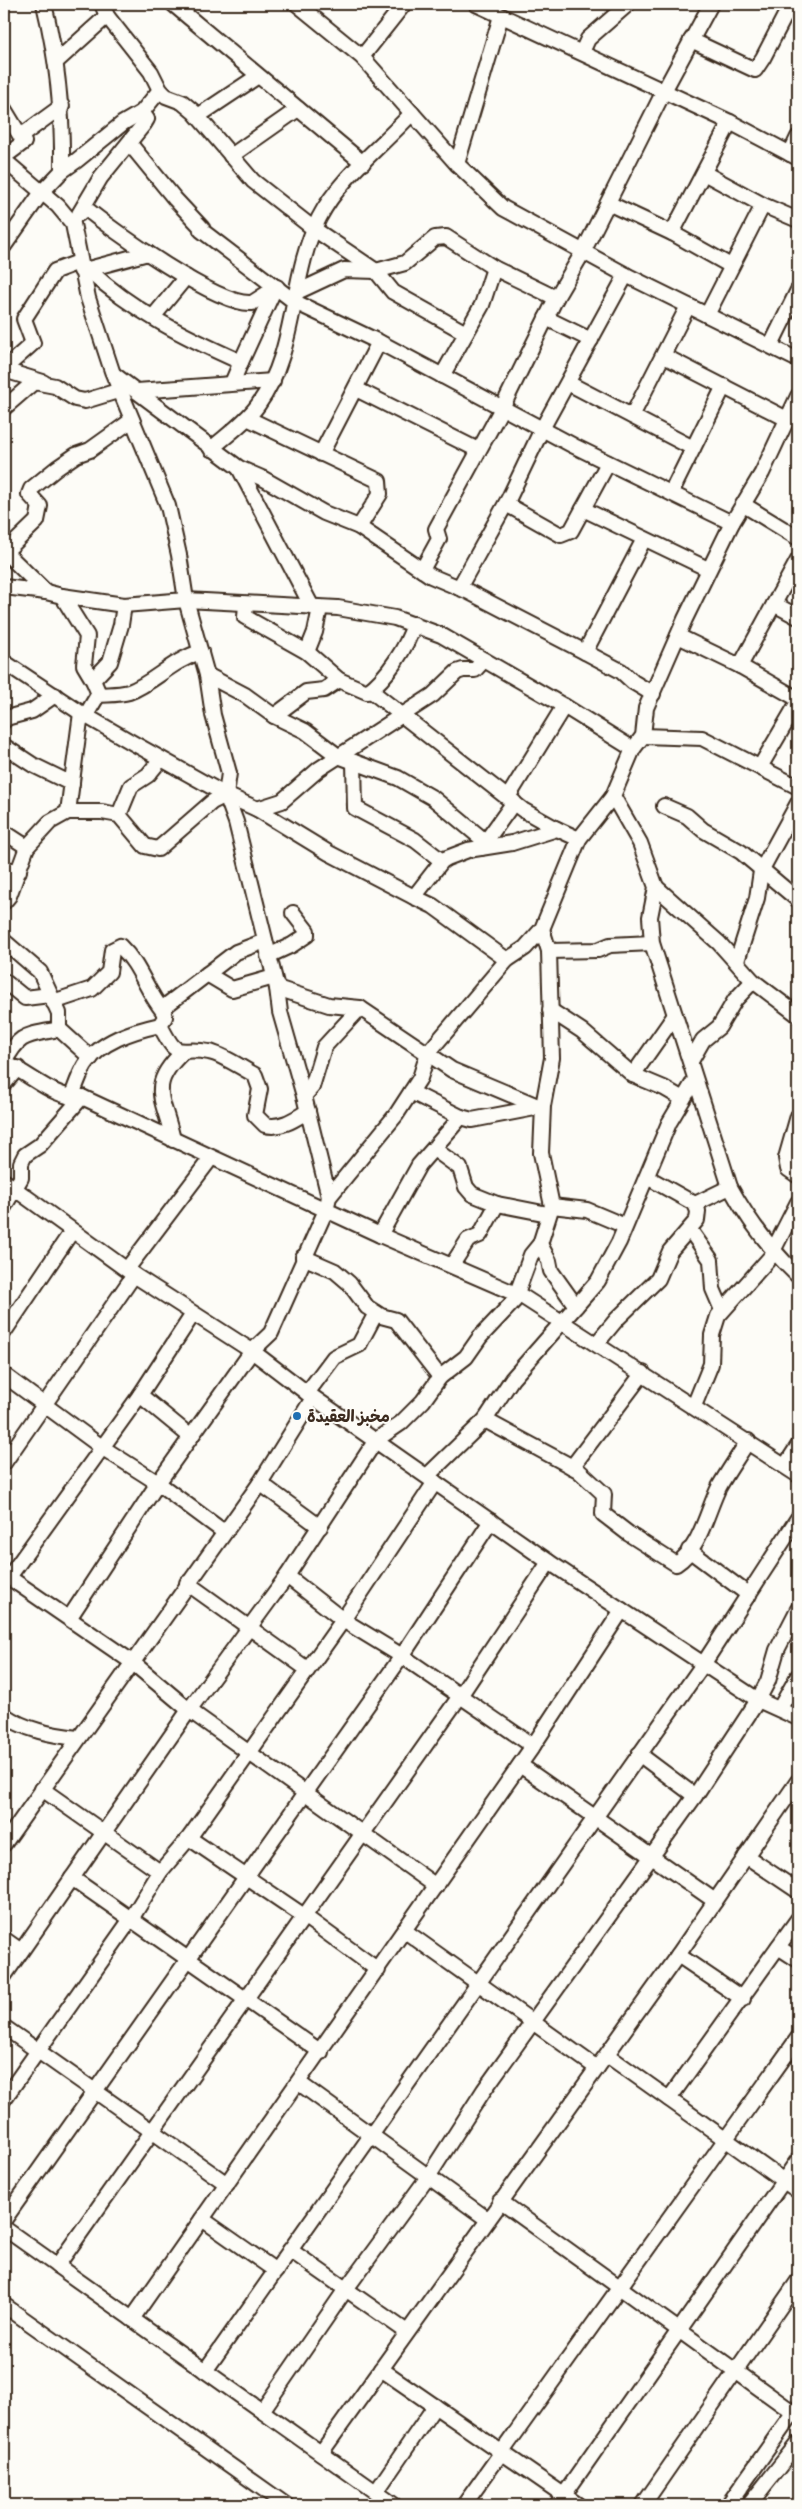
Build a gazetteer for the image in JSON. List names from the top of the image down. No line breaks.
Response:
{"places":["مخبز العقيدة"]}
